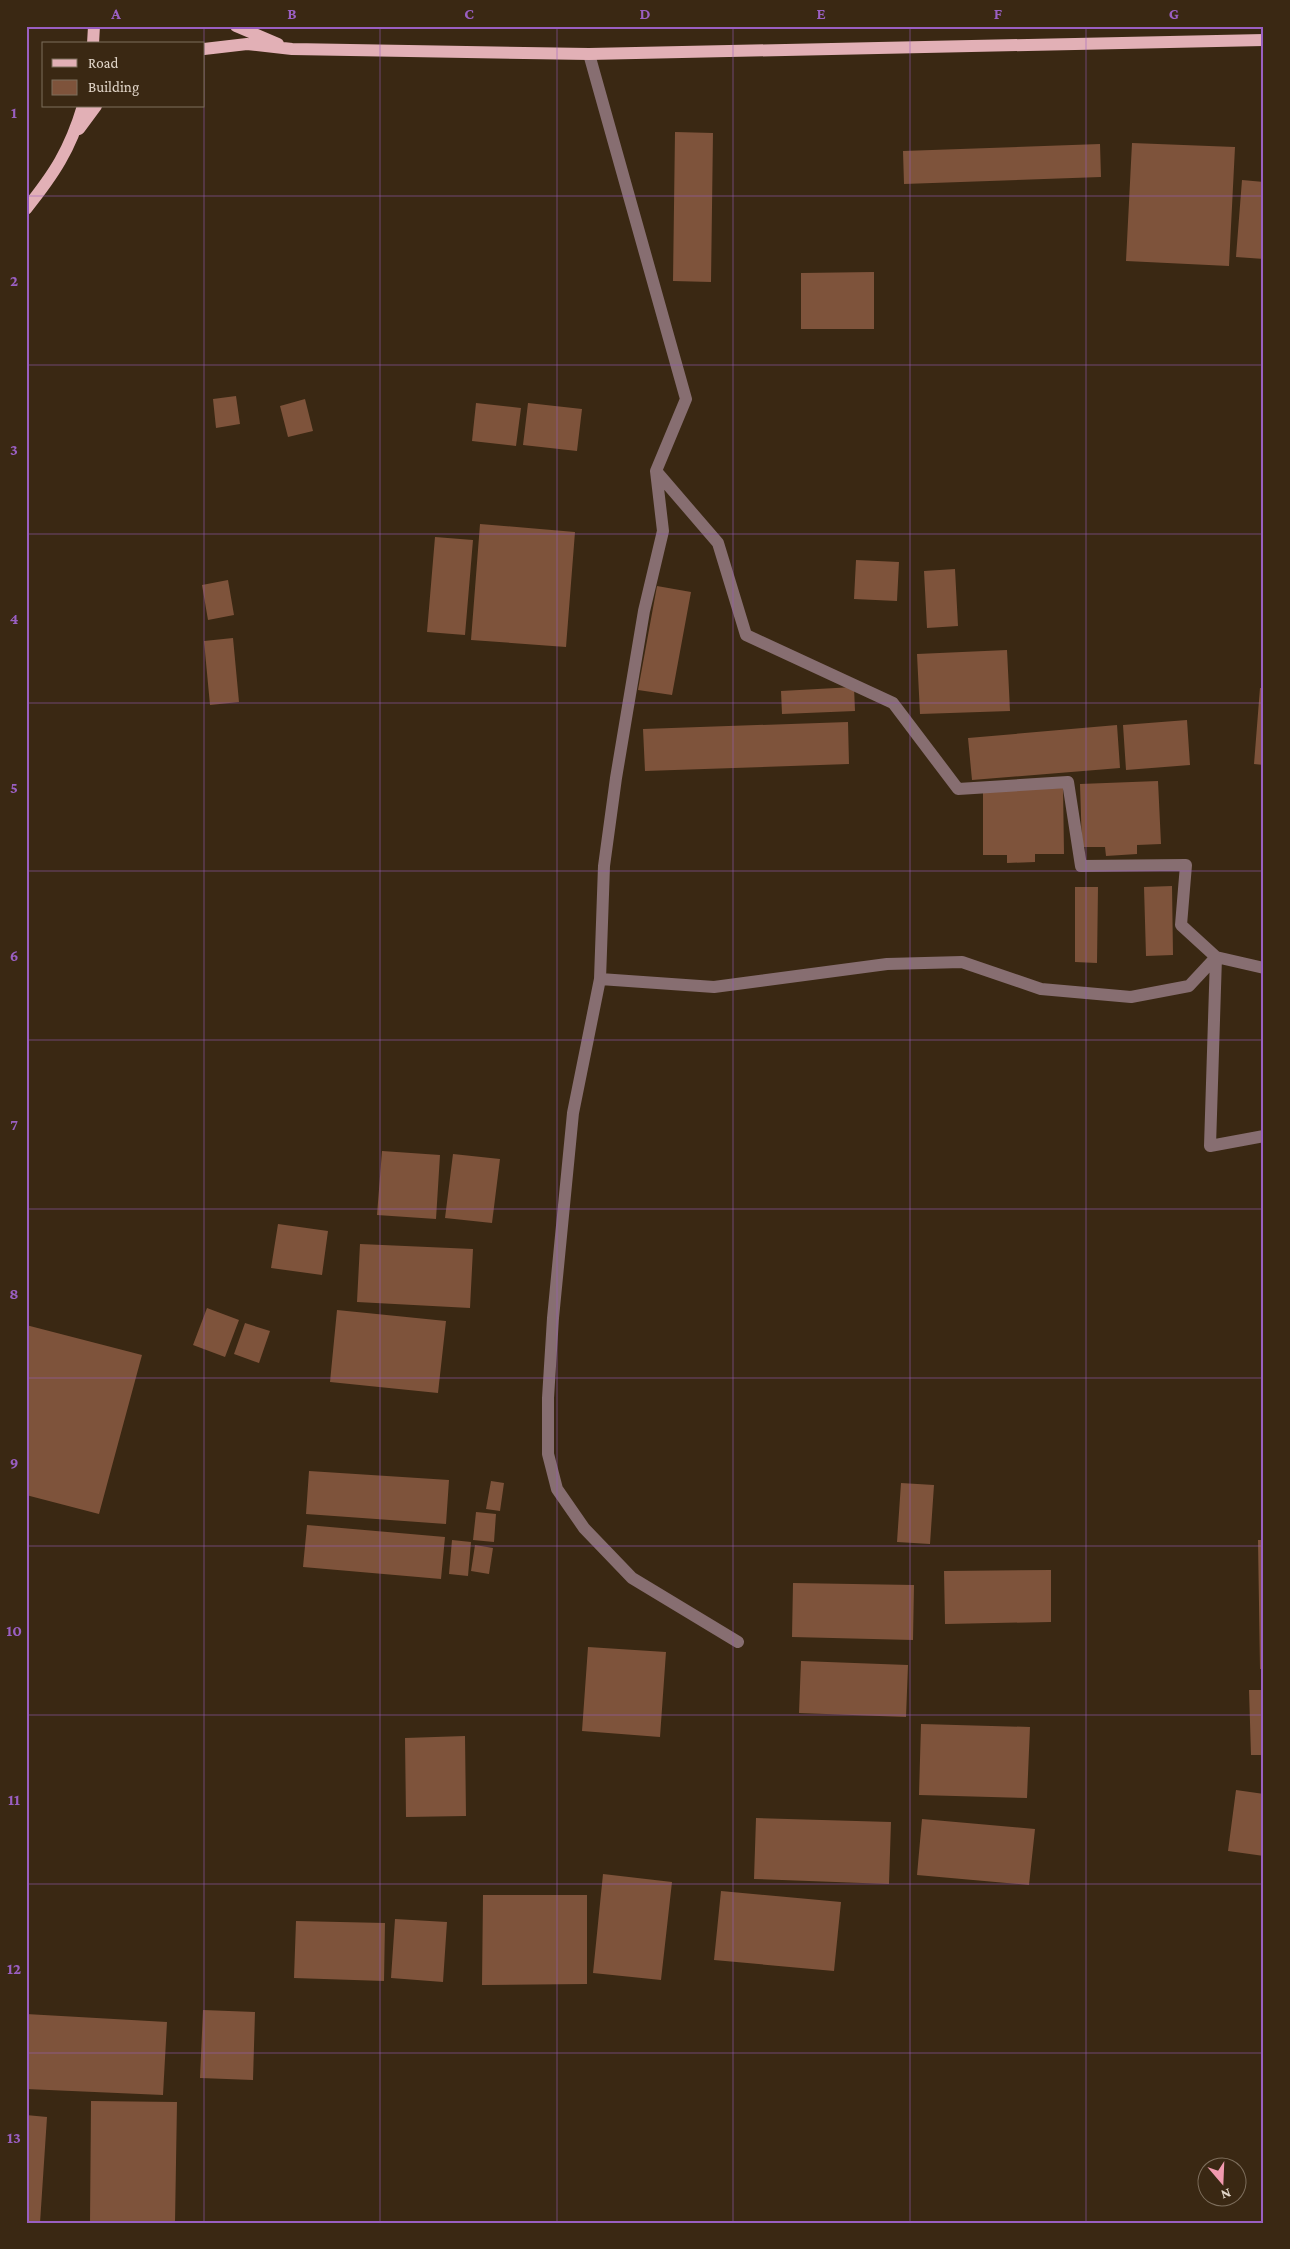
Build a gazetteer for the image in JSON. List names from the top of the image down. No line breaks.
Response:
{"legend":["Road","Building"],"north":"bottom","grid":{"columns":["A","B","C","D","E","F","G"],"rows":["1","2","3","4","5","6","7","8","9","10","11","12","13"]}}
